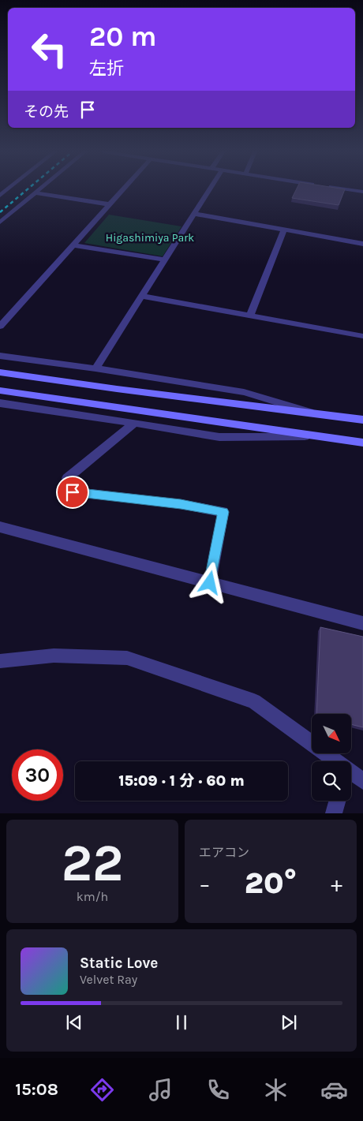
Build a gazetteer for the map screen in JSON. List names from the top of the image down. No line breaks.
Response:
{"parks":["Higashimiya Park"],"north":"bottom right","page":{"turn":["20 m","左折"],"then":"その先","limit":"30","trip":"15:09 · 1 分 · 60 m","tile":[["22","km/h"],"エアコン"],"heat":["−","20°","+"],"song":["Static Love","Velvet Ray"],"tabs":"15:08"}}
